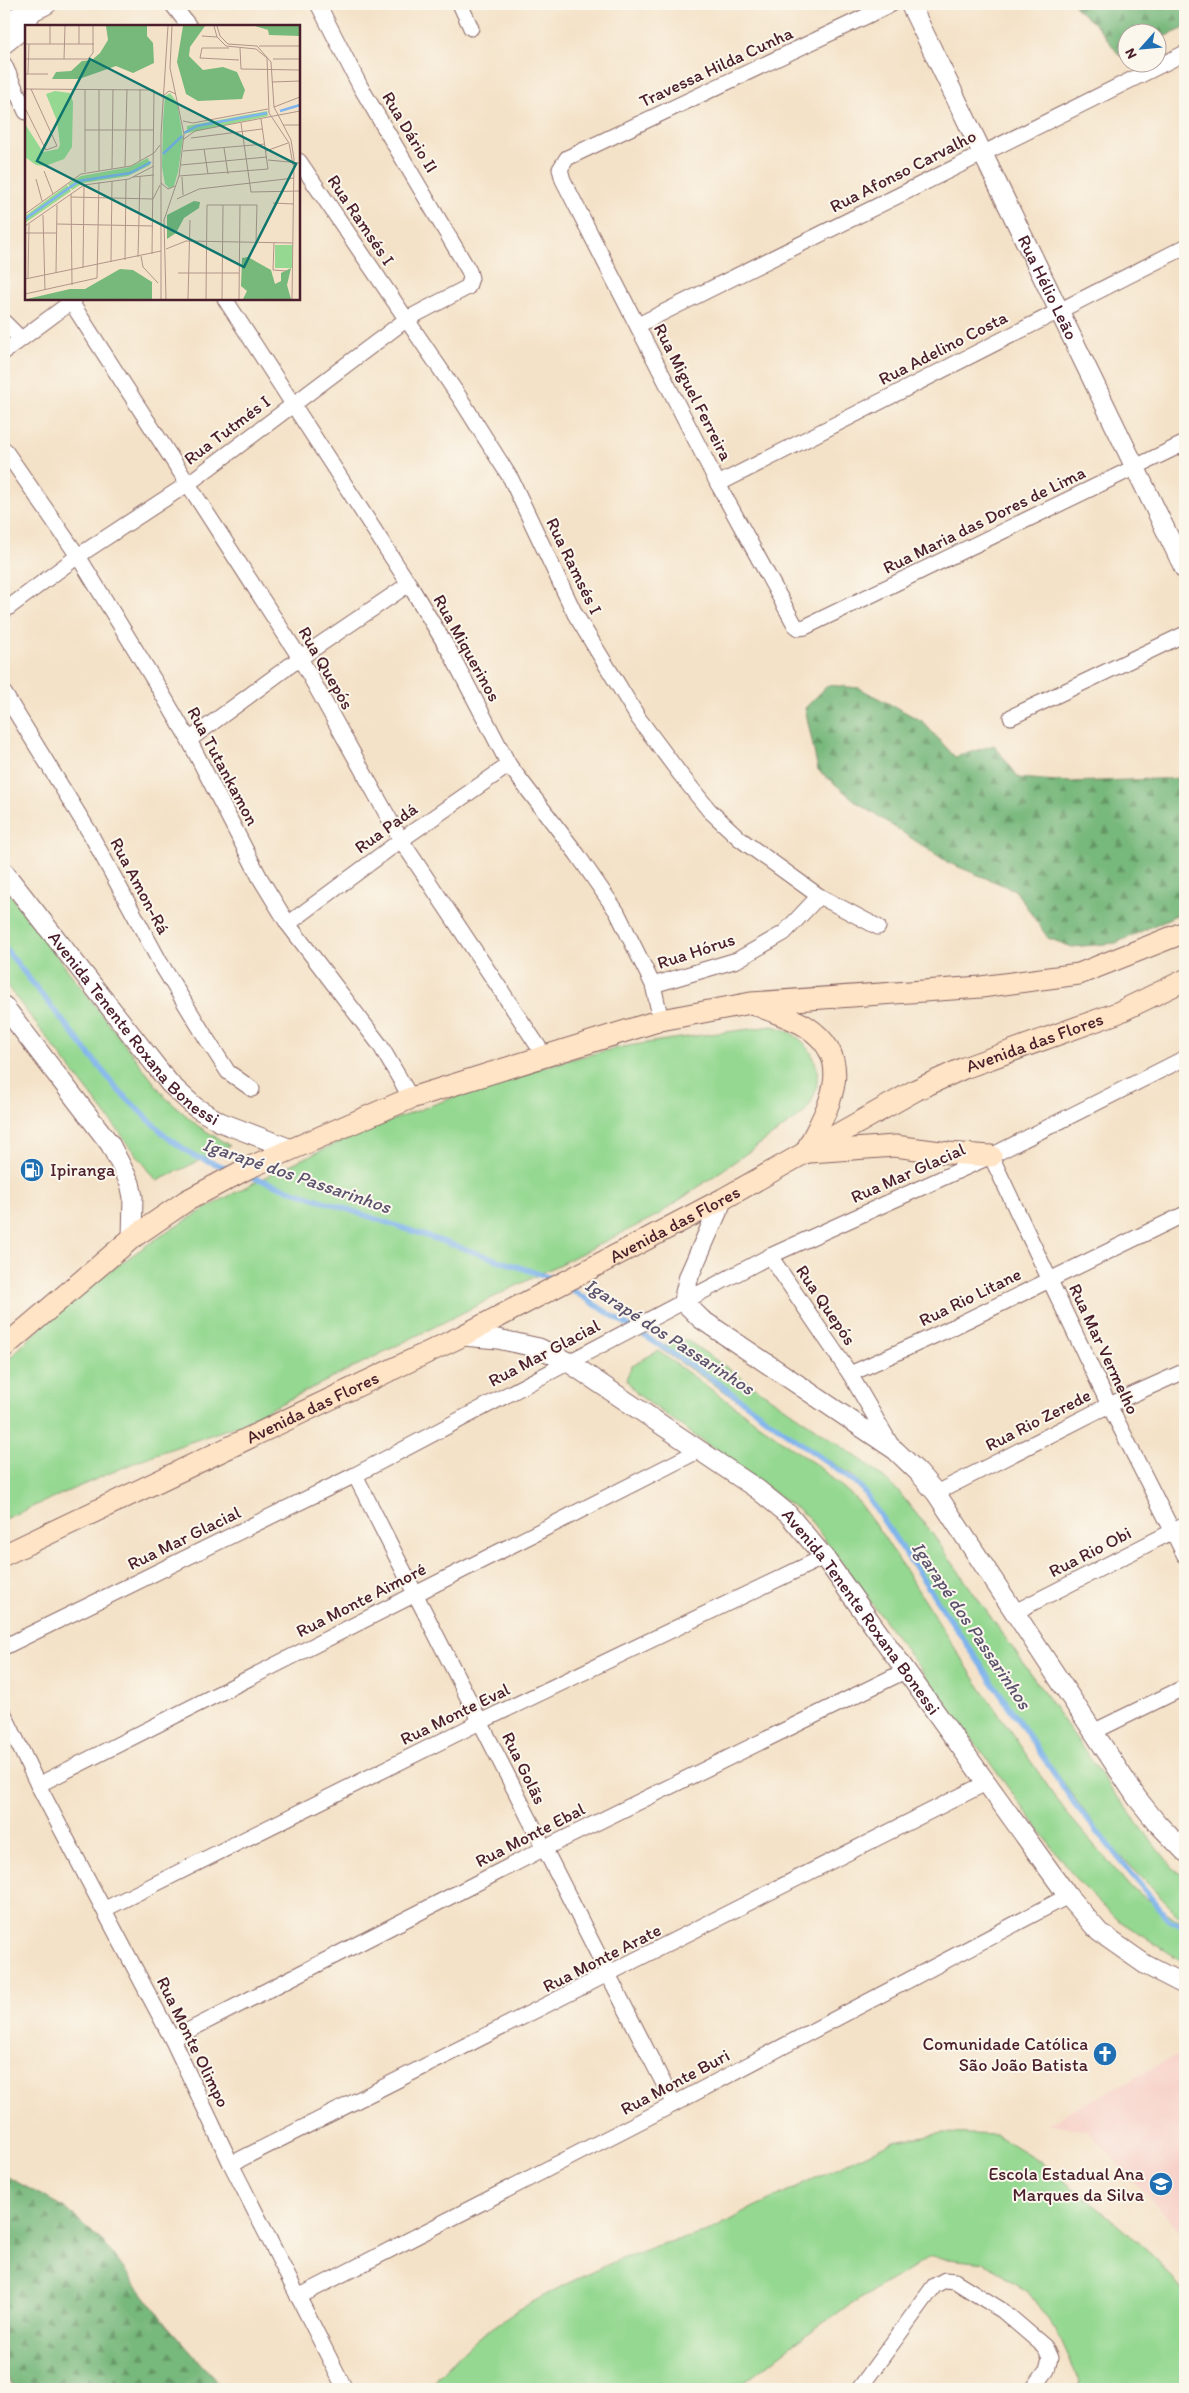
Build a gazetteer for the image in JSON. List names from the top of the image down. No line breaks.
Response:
{"streets":{"main road":["Avenida das Flores"],"street":["Travessa Hilda Cunha","Rua Dário II","Rua Afonso Carvalho","Rua Ramsés I","Rua Hélio Leão","Rua Adelino Costa","Rua Miguel Ferreira","Rua Tutmés I","Rua Maria das Dores de Lima","Rua Miquerinos","Rua Quepós","Rua Tutankamon","Rua Padá","Rua Amon-Rá","Rua Hórus","Avenida Tenente Roxana Bonessi","Rua Mar Glacial","Rua Rio Litane","Rua Mar Vermelho","Rua Rio Zerede","Rua Rio Obi","Rua Monte Aimoré","Rua Monte Eval","Rua Golãs","Rua Monte Ebal","Rua Monte Arate","Rua Monte Olimpo","Rua Monte Buri"]},"crossings":[["Travessa Hilda Cunha","Rua Miguel Ferreira"],["Rua Dário II","Rua Tutmés I"],["Rua Afonso Carvalho","Rua Hélio Leão"],["Rua Afonso Carvalho","Rua Miguel Ferreira"],["Rua Ramsés I","Rua Tutmés I"],["Rua Ramsés I","Rua Hórus"],["Rua Hélio Leão","Rua Adelino Costa"],["Rua Hélio Leão","Rua Maria das Dores de Lima"],["Rua Adelino Costa","Rua Miguel Ferreira"],["Rua Miguel Ferreira","Rua Maria das Dores de Lima"],["Rua Tutmés I","Rua Miquerinos"],["Rua Tutmés I","Rua Quepós"],["Rua Tutmés I","Rua Tutankamon"],["Rua Miquerinos","Rua Padá"],["Rua Miquerinos","Rua Hórus"],["Rua Quepós","Rua Padá"],["Rua Quepós","Rua Mar Glacial"],["Rua Quepós","Rua Rio Litane"],["Rua Tutankamon","Rua Padá"],["Avenida Tenente Roxana Bonessi","Avenida das Flores"],["Avenida Tenente Roxana Bonessi","Rua Mar Glacial"],["Avenida Tenente Roxana Bonessi","Rua Monte Aimoré"],["Avenida Tenente Roxana Bonessi","Rua Monte Eval"],["Avenida Tenente Roxana Bonessi","Rua Monte Ebal"],["Avenida Tenente Roxana Bonessi","Rua Monte Arate"],["Avenida Tenente Roxana Bonessi","Rua Monte Buri"],["Rua Mar Glacial","Rua Mar Vermelho"],["Rua Mar Glacial","Rua Golãs"],["Rua Rio Litane","Rua Mar Vermelho"],["Rua Mar Vermelho","Rua Rio Zerede"],["Rua Mar Vermelho","Rua Rio Obi"],["Rua Monte Aimoré","Rua Golãs"],["Rua Monte Aimoré","Rua Monte Olimpo"],["Rua Monte Eval","Rua Golãs"],["Rua Monte Eval","Rua Monte Olimpo"],["Rua Golãs","Rua Monte Ebal"],["Rua Golãs","Rua Monte Arate"],["Rua Golãs","Rua Monte Buri"],["Rua Monte Ebal","Rua Monte Olimpo"],["Rua Monte Arate","Rua Monte Olimpo"],["Rua Monte Olimpo","Rua Monte Buri"]],"water":["Igarapé dos Passarinhos"],"places":{"fuel station":["Ipiranga"],"church":["Comunidade Católica São João Batista"],"school or university":["Escola Estadual Ana Marques da Silva"]},"north":"bottom left"}
